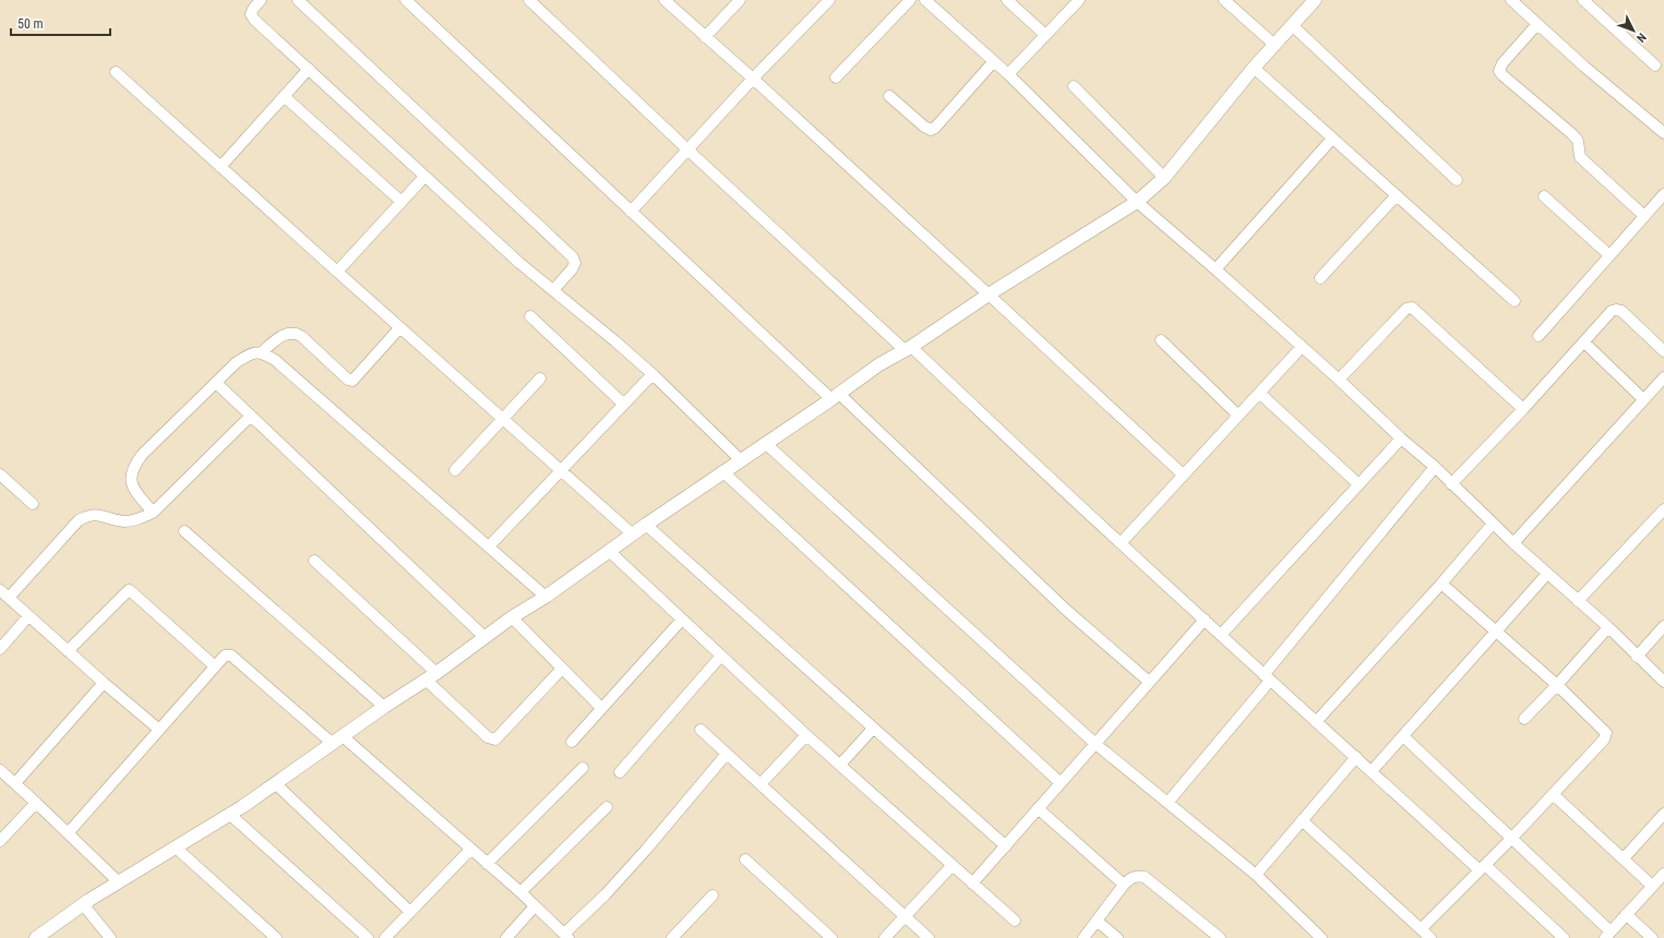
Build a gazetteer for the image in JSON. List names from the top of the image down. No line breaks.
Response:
{"scale_bar":"50 m","north":"bottom right"}
